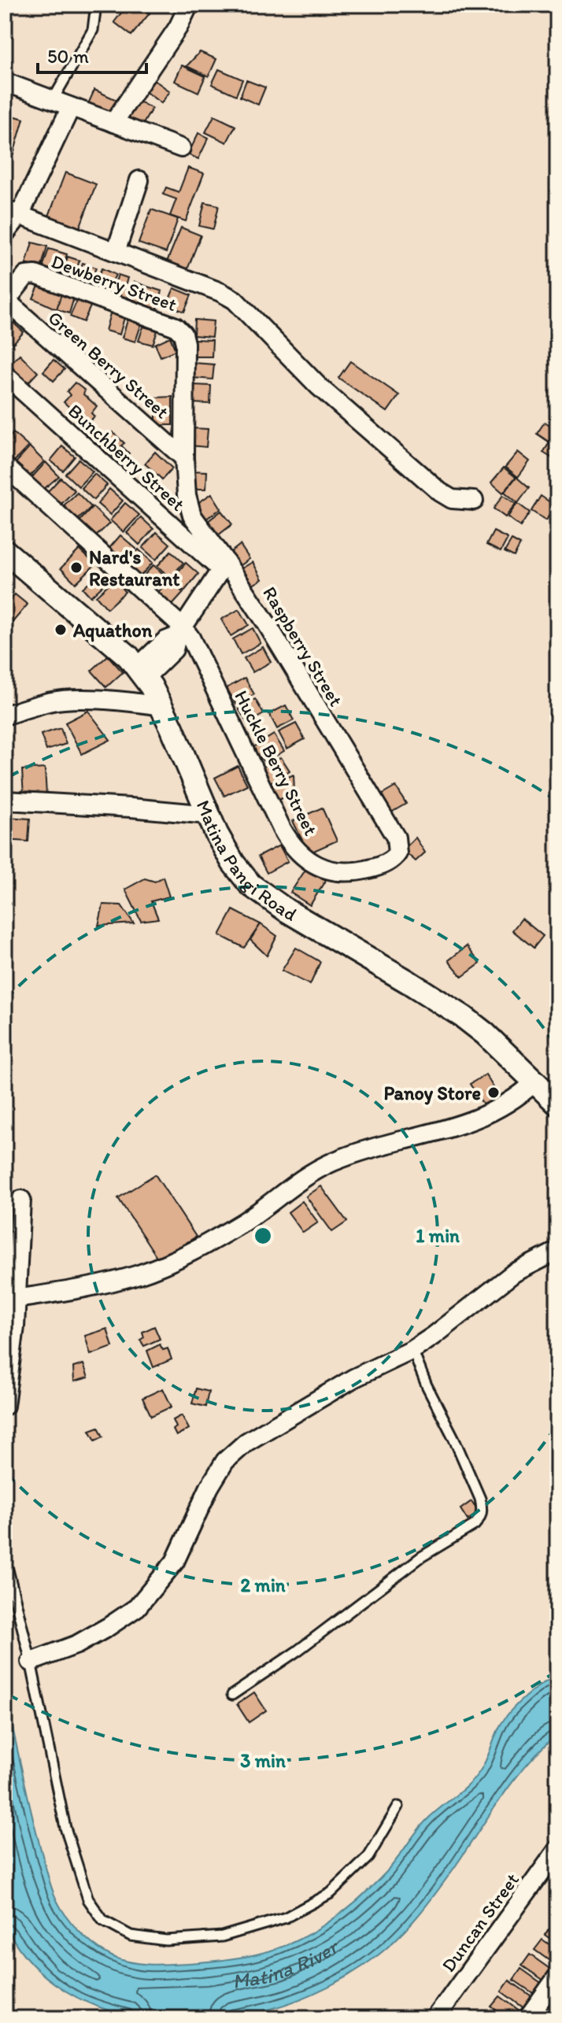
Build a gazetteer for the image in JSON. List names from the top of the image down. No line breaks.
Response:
{"streets":{"street":["Dewberry Street","Green Berry Street","Bunchberry Street","Raspberry Street","Huckle Berry Street","Matina Pangi Road","Duncan Street"]},"crossings":[["Dewberry Street","Green Berry Street"],["Dewberry Street","Raspberry Street"],["Green Berry Street","Raspberry Street"],["Bunchberry Street","Raspberry Street"],["Raspberry Street","Huckle Berry Street"]],"water":["Matina River"],"places":["Nard's Restaurant","Aquathon","Panoy Store"],"scale_bar":"50 m","rings":["1 min","2 min","3 min"]}
